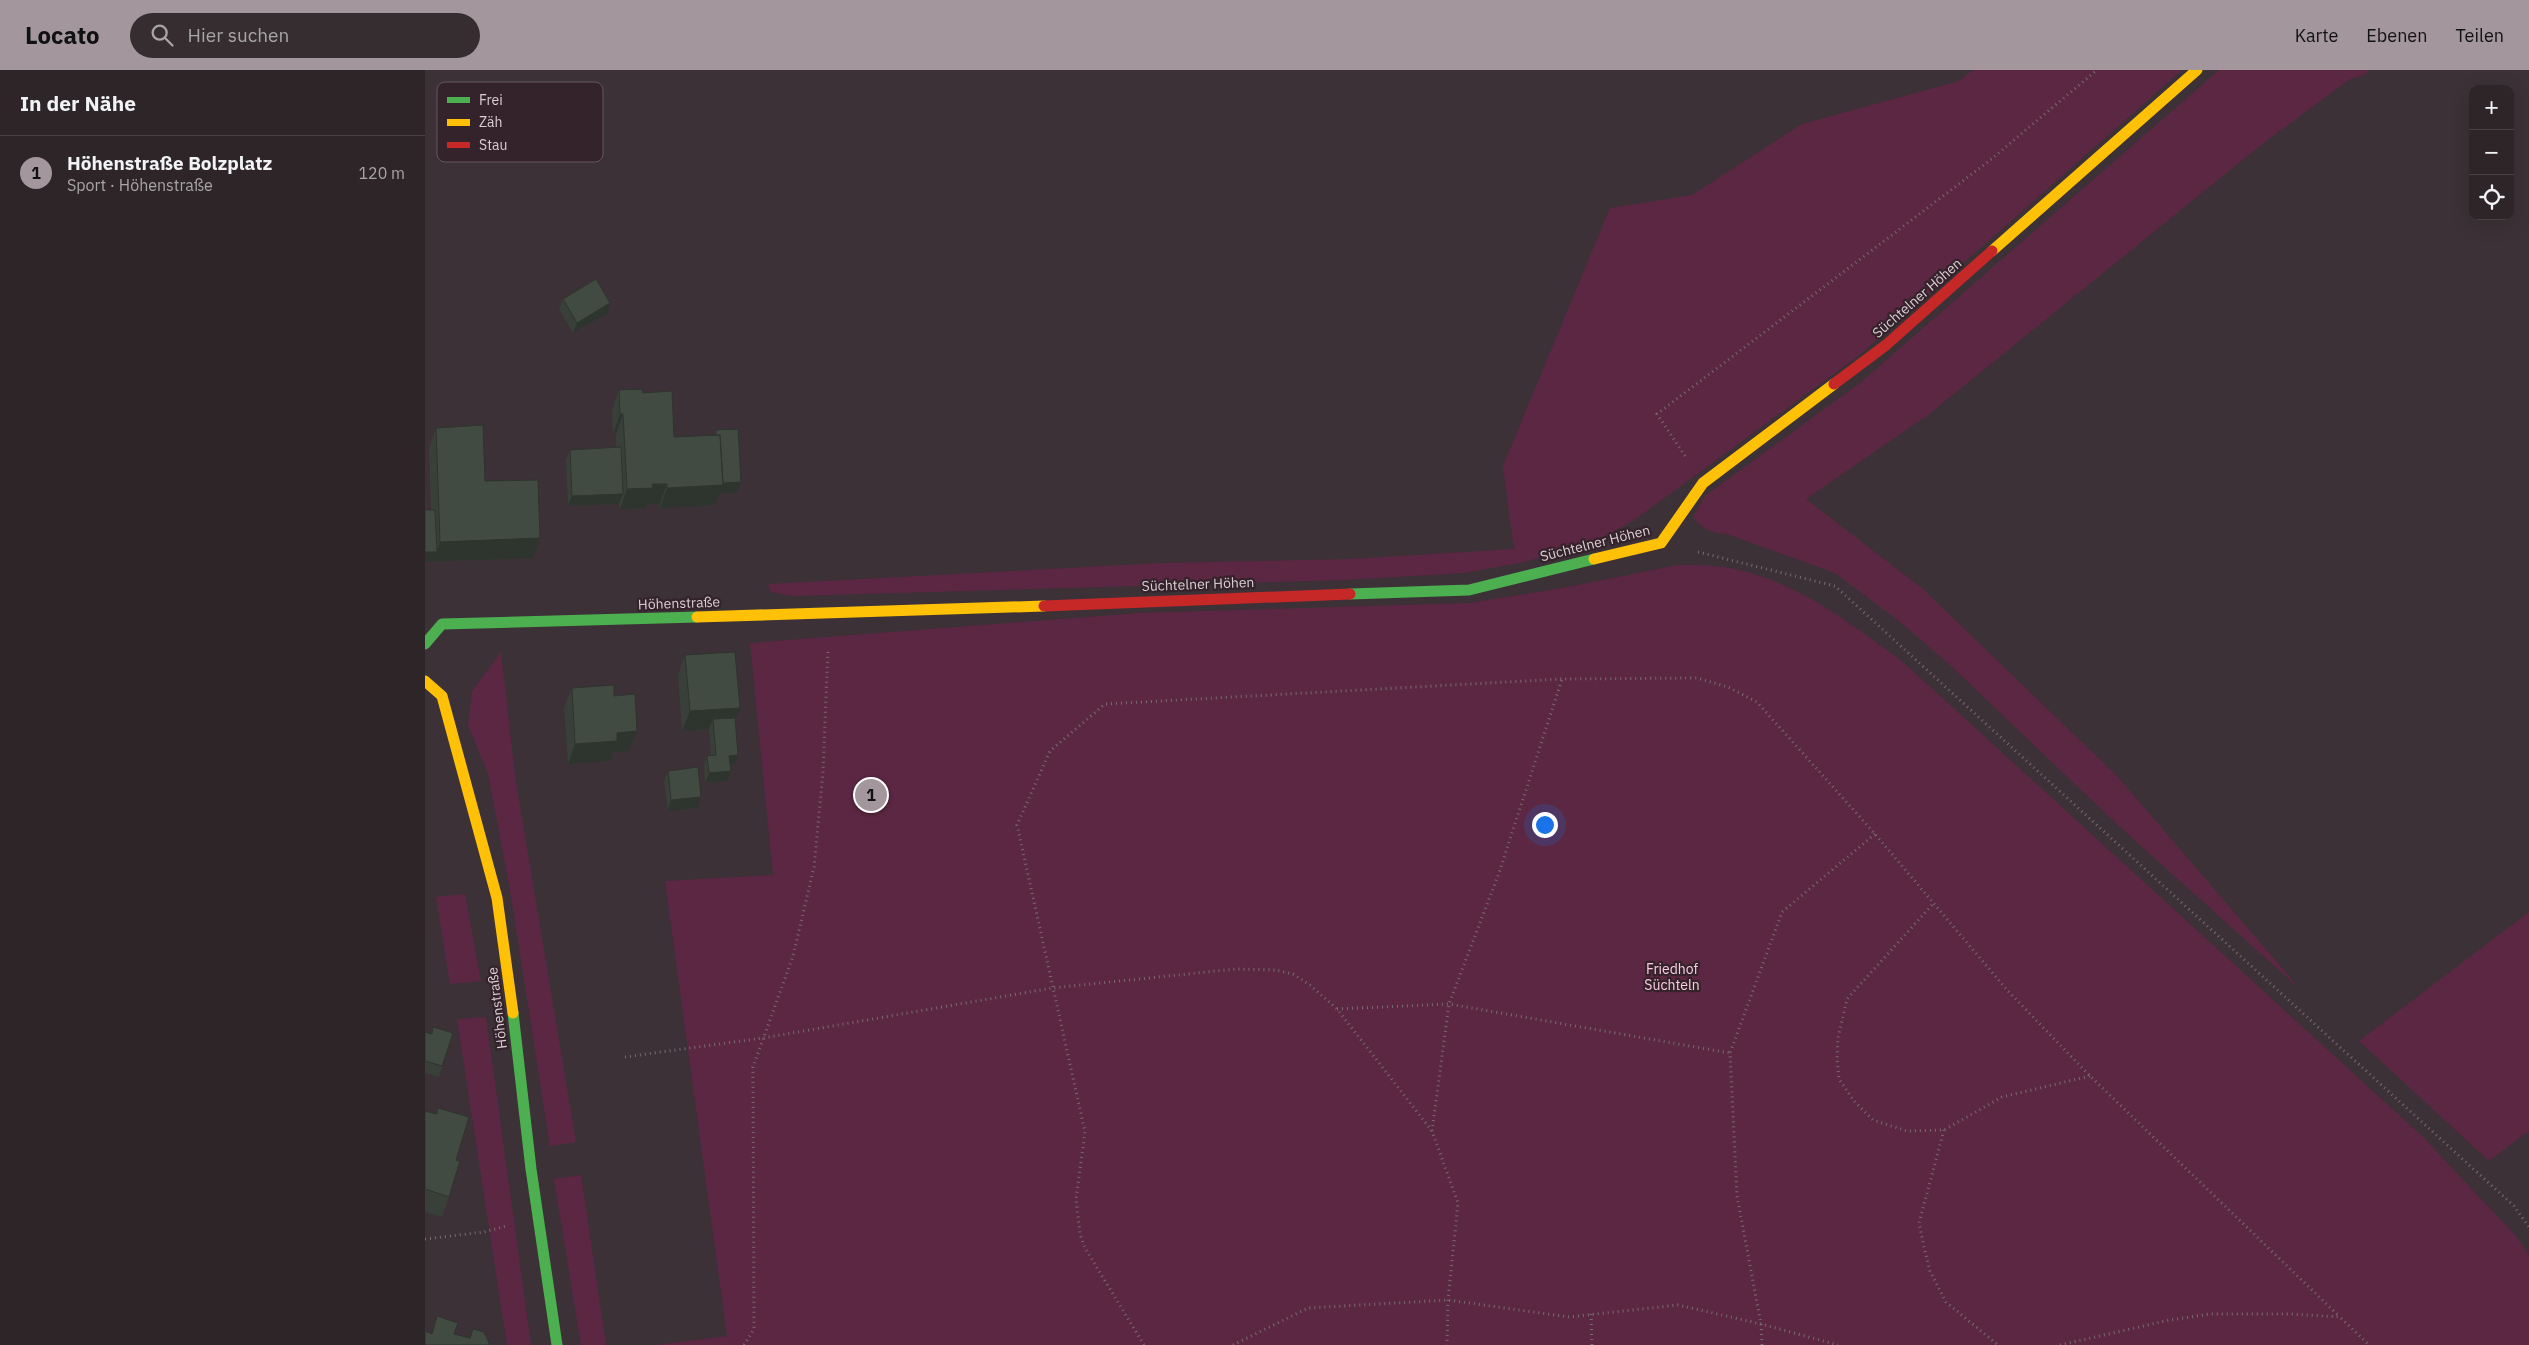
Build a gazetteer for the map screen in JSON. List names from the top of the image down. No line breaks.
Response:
{"streets":{"street":["Süchtelner Höhen","Höhenstraße"]},"crossings":[["Süchtelner Höhen","Höhenstraße"]],"parks":["Friedhof Süchteln"],"legend":["Frei","Zäh","Stau"],"page":{"header":"Locato","search":"Hier suchen","nav":["Karte","Ebenen","Teilen"],"heading":"In der Nähe","map_buttons":["+","−"],"list":[{"mark":"1","name":"Höhenstraße Bolzplatz","note":"Sport · Höhenstraße","value":"120 m"}],"pins":"1"}}
